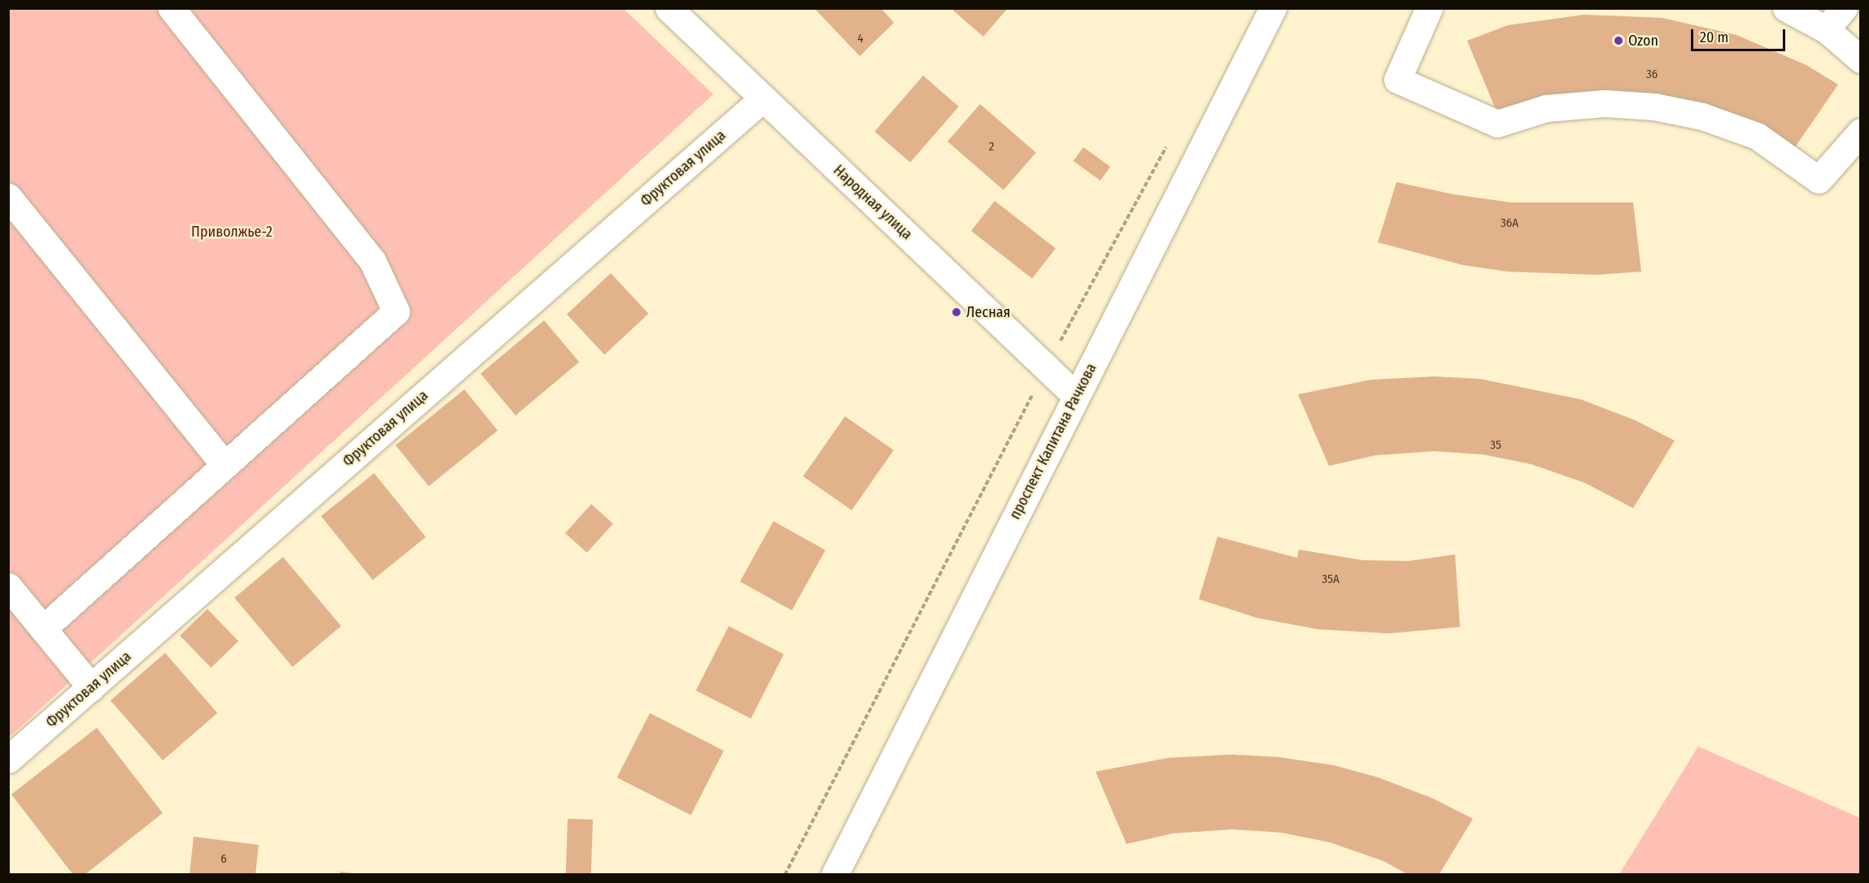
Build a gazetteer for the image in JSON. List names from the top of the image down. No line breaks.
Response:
{"streets":{"street":["Фруктовая улица","Народная улица","проспект Капитана Рачкова"]},"crossings":[["Фруктовая улица","Народная улица"],["Народная улица","проспект Капитана Рачкова"]],"parks":["Приволжье-2"],"places":["Ozon","Лесная"],"house_numbers":["4","36","2","36А","35","35А","6"],"scale_bar":"20 m"}
